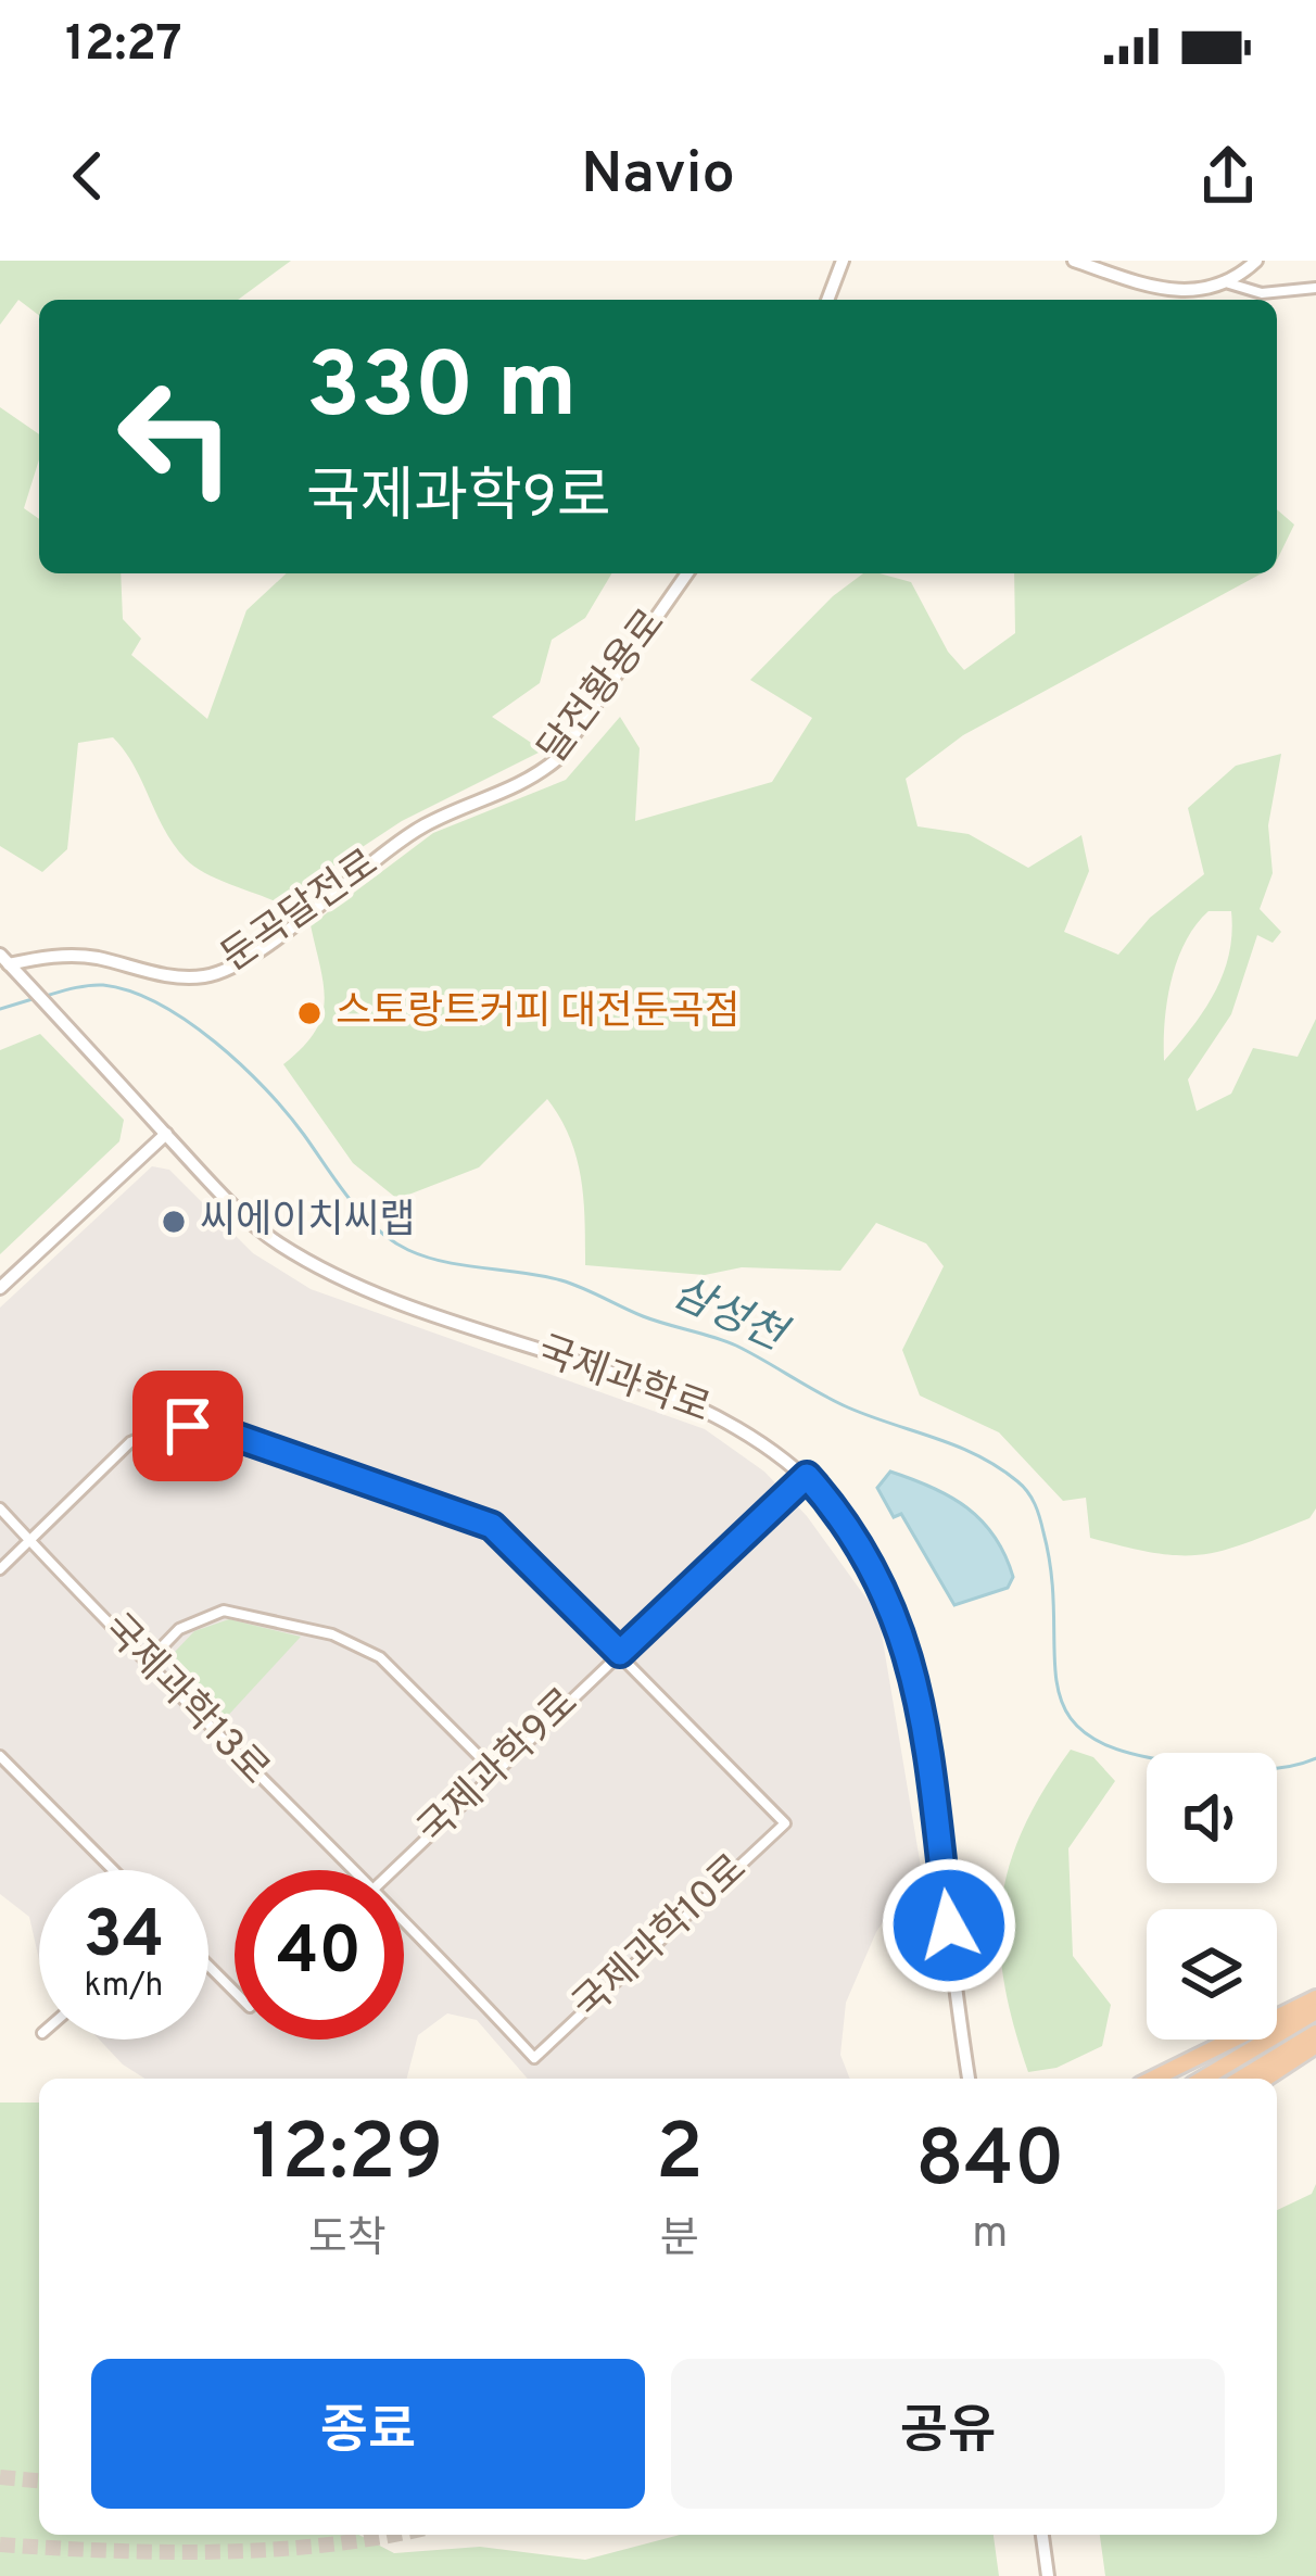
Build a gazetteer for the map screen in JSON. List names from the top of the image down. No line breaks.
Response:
{"streets":{"street":["달전황용로","둔곡달전로","국제과학로","국제과학13로","국제과학9로","국제과학10로"]},"crossings":[["달전황용로","둔곡달전로"],["둔곡달전로","국제과학로"],["국제과학로","국제과학9로"],["국제과학9로","국제과학10로"]],"water":["삼성천"],"places":["스토랑트커피 대전둔곡점","씨에이치씨랩"],"page":{"status":"12:27","header":"Navio","turn":["330 m","국제과학9로"],"speed":"34 km/h","limit":"40","eta":["12:29","도착","2","분","840","m"],"buttons":["종료","공유"]}}
